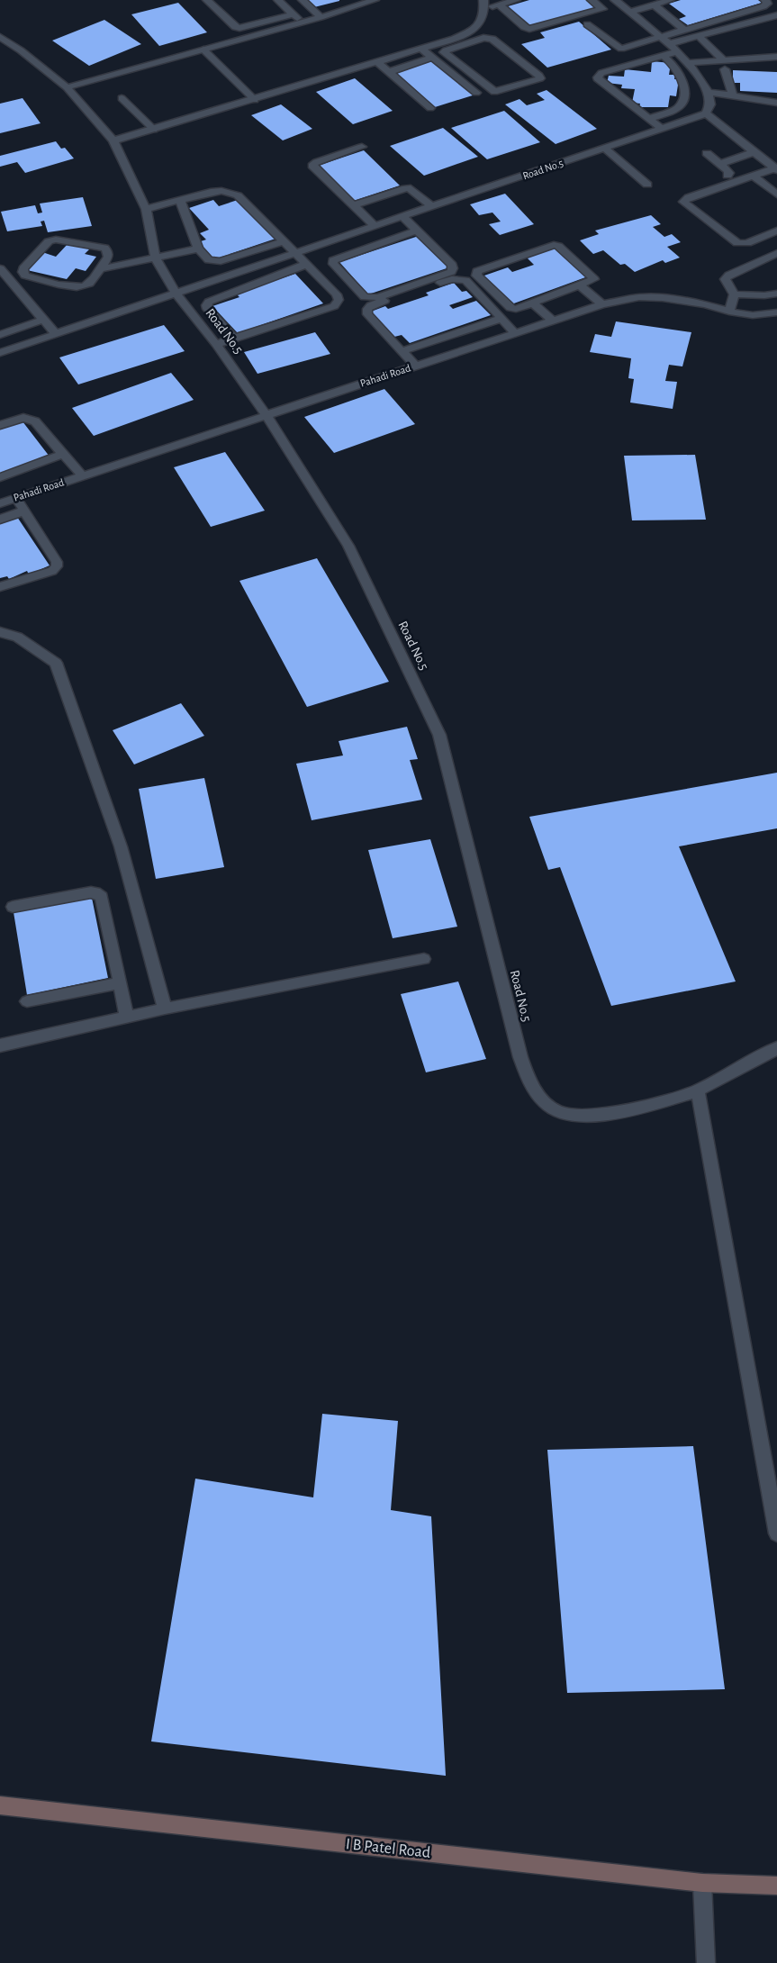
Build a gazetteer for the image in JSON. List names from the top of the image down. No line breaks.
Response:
{"streets":{"street":["Road No.5","Pahadi Road","I B Patel Road"]},"crossings":[["Road No.5","Pahadi Road"]]}
